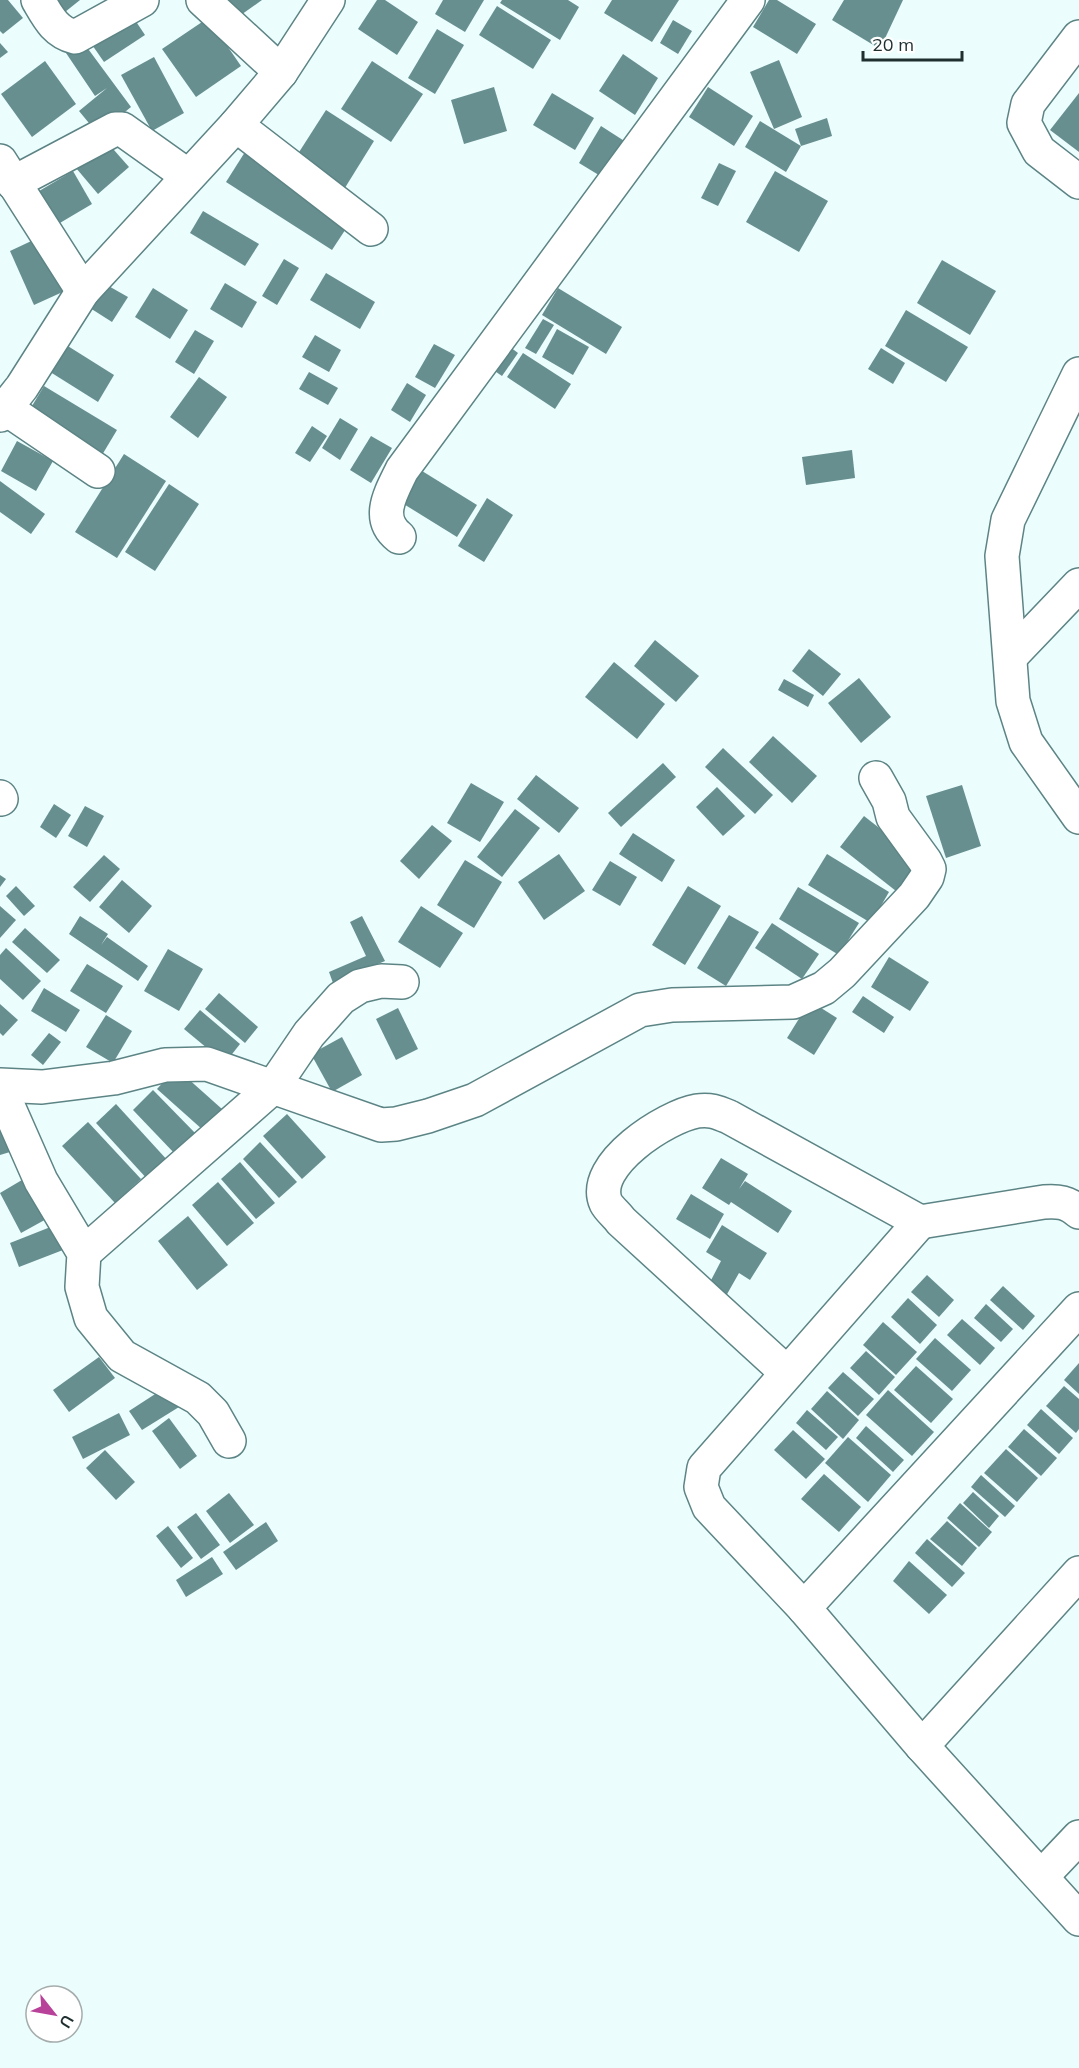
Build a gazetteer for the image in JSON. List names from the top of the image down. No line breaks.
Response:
{"scale_bar":"20 m","north":"bottom right"}
